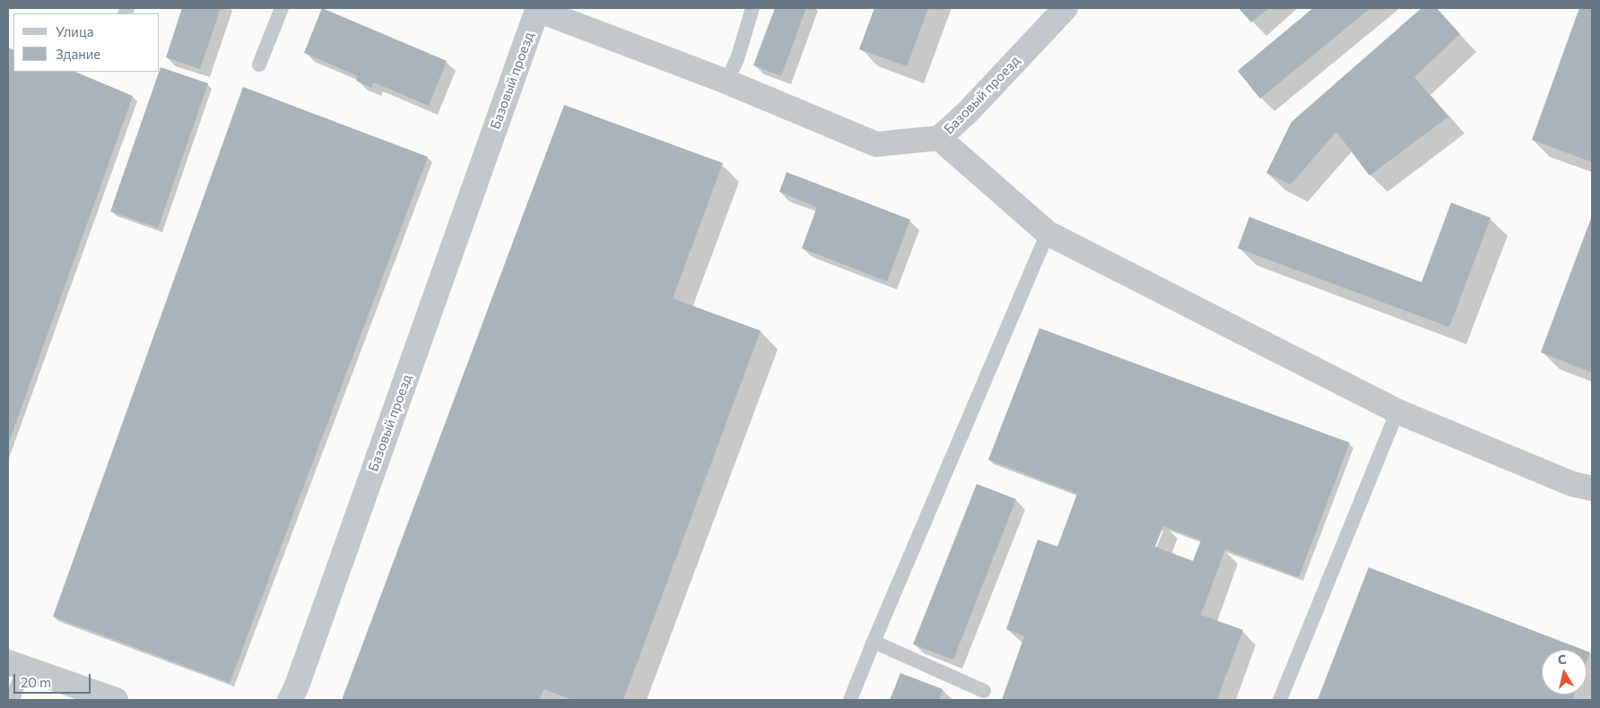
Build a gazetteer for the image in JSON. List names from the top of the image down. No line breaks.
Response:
{"streets":{"street":["Базовый проезд"]},"legend":["Улица","Здание"],"scale_bar":"20 m","north":"top"}
